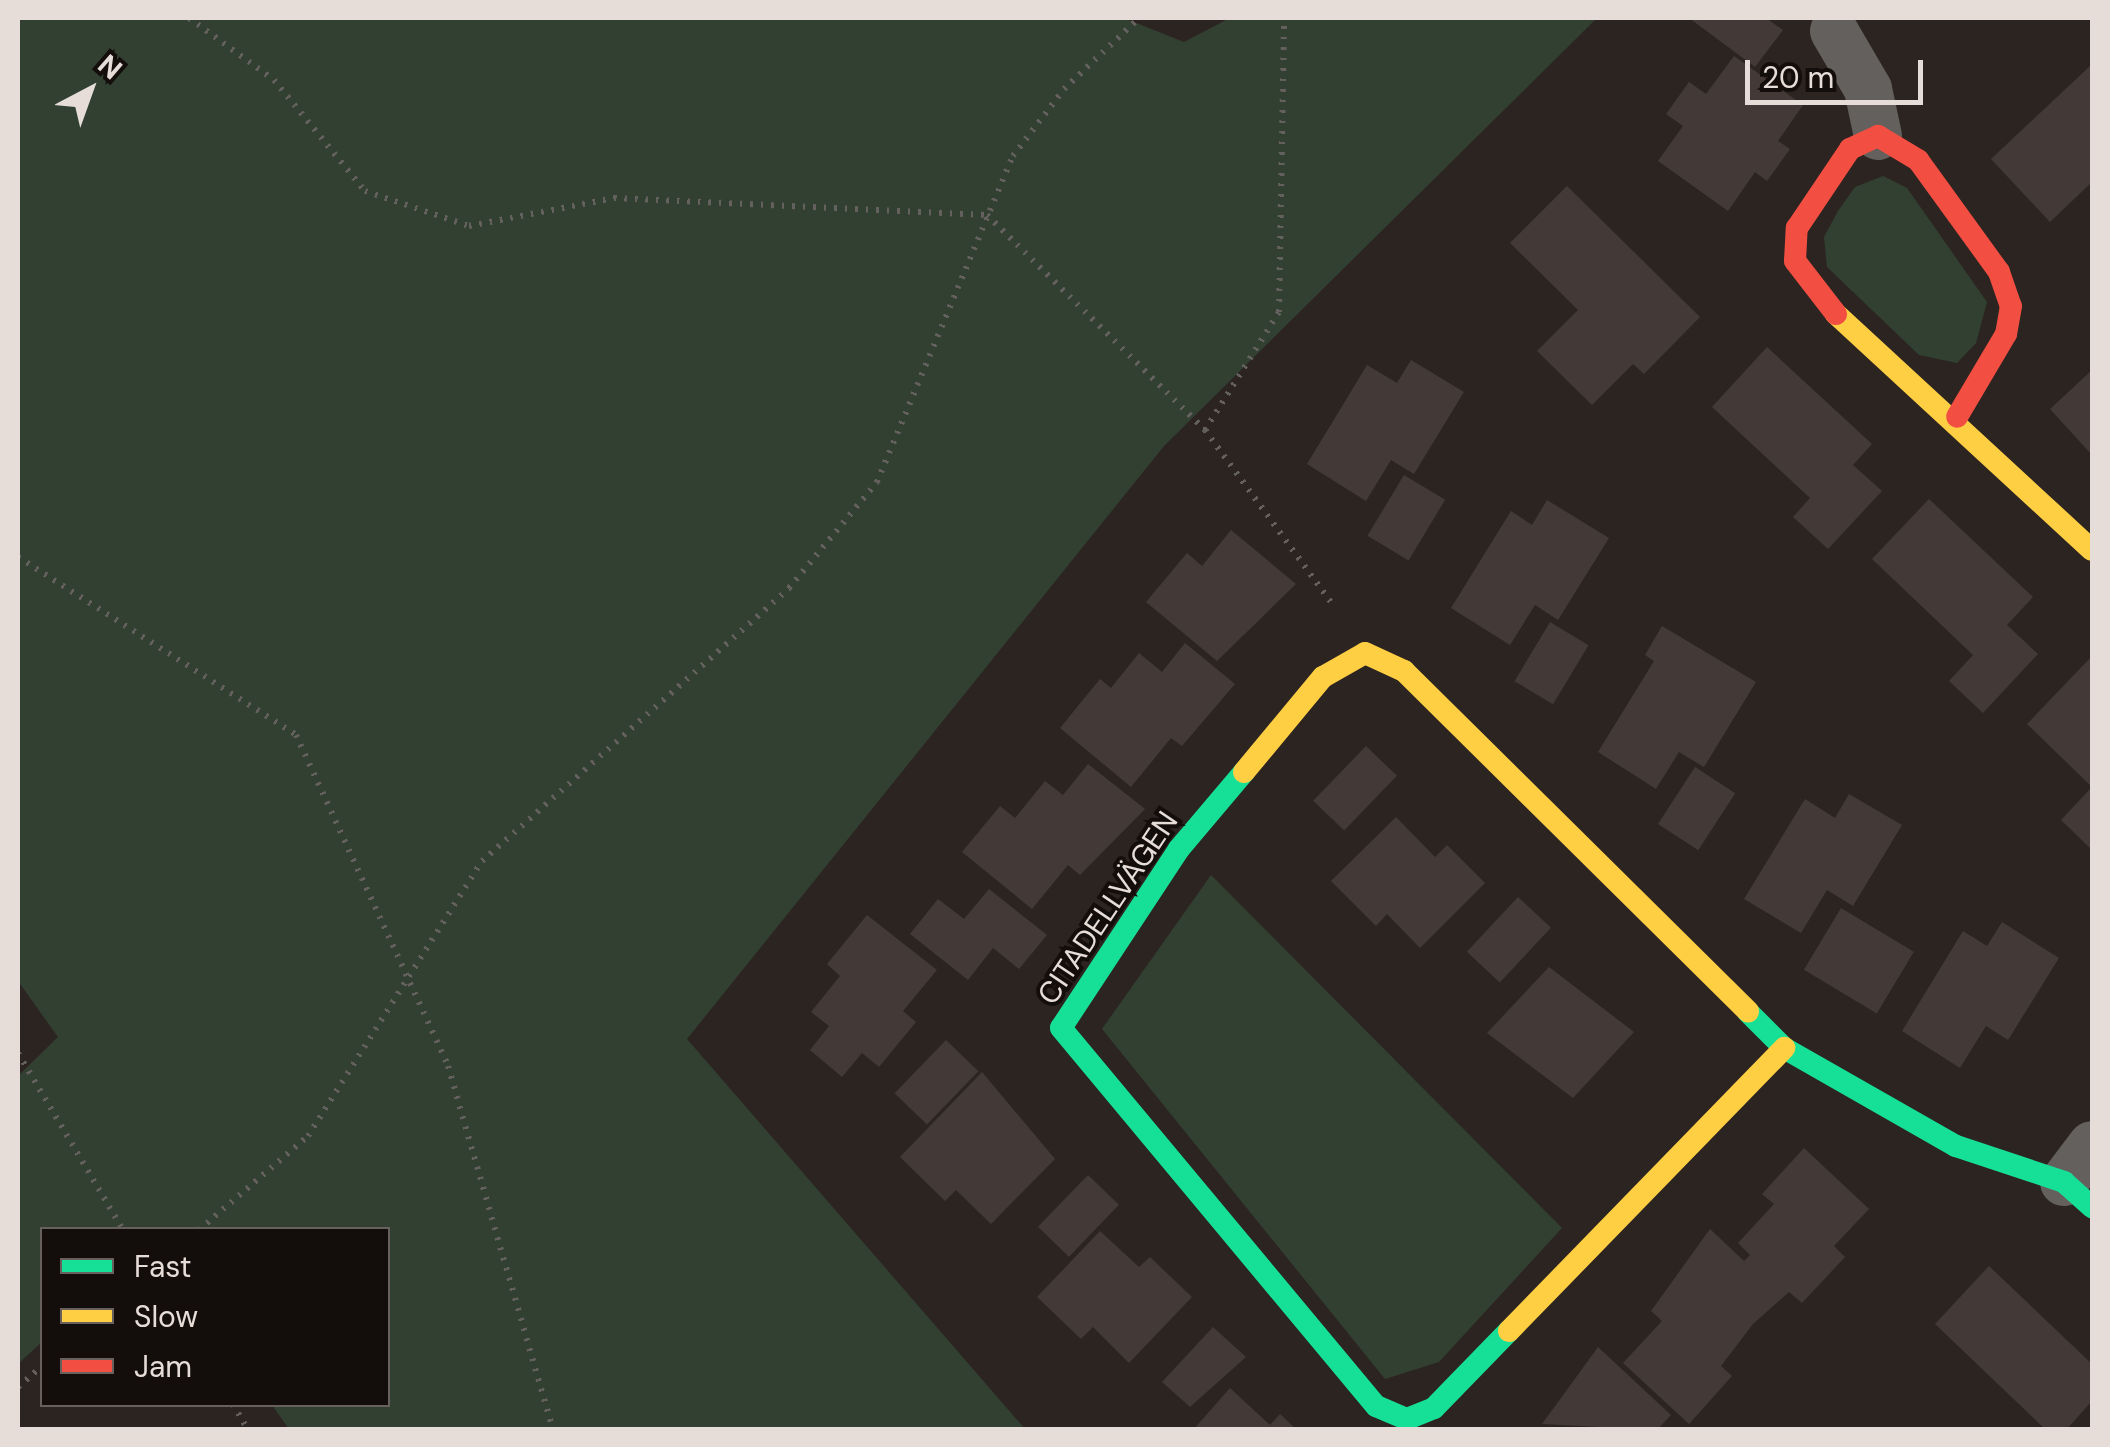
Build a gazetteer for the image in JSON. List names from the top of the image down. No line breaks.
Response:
{"streets":{"street":["CITADELLVÄGEN"]},"legend":["Fast","Slow","Jam"],"scale_bar":"20 m","north":"top right"}
